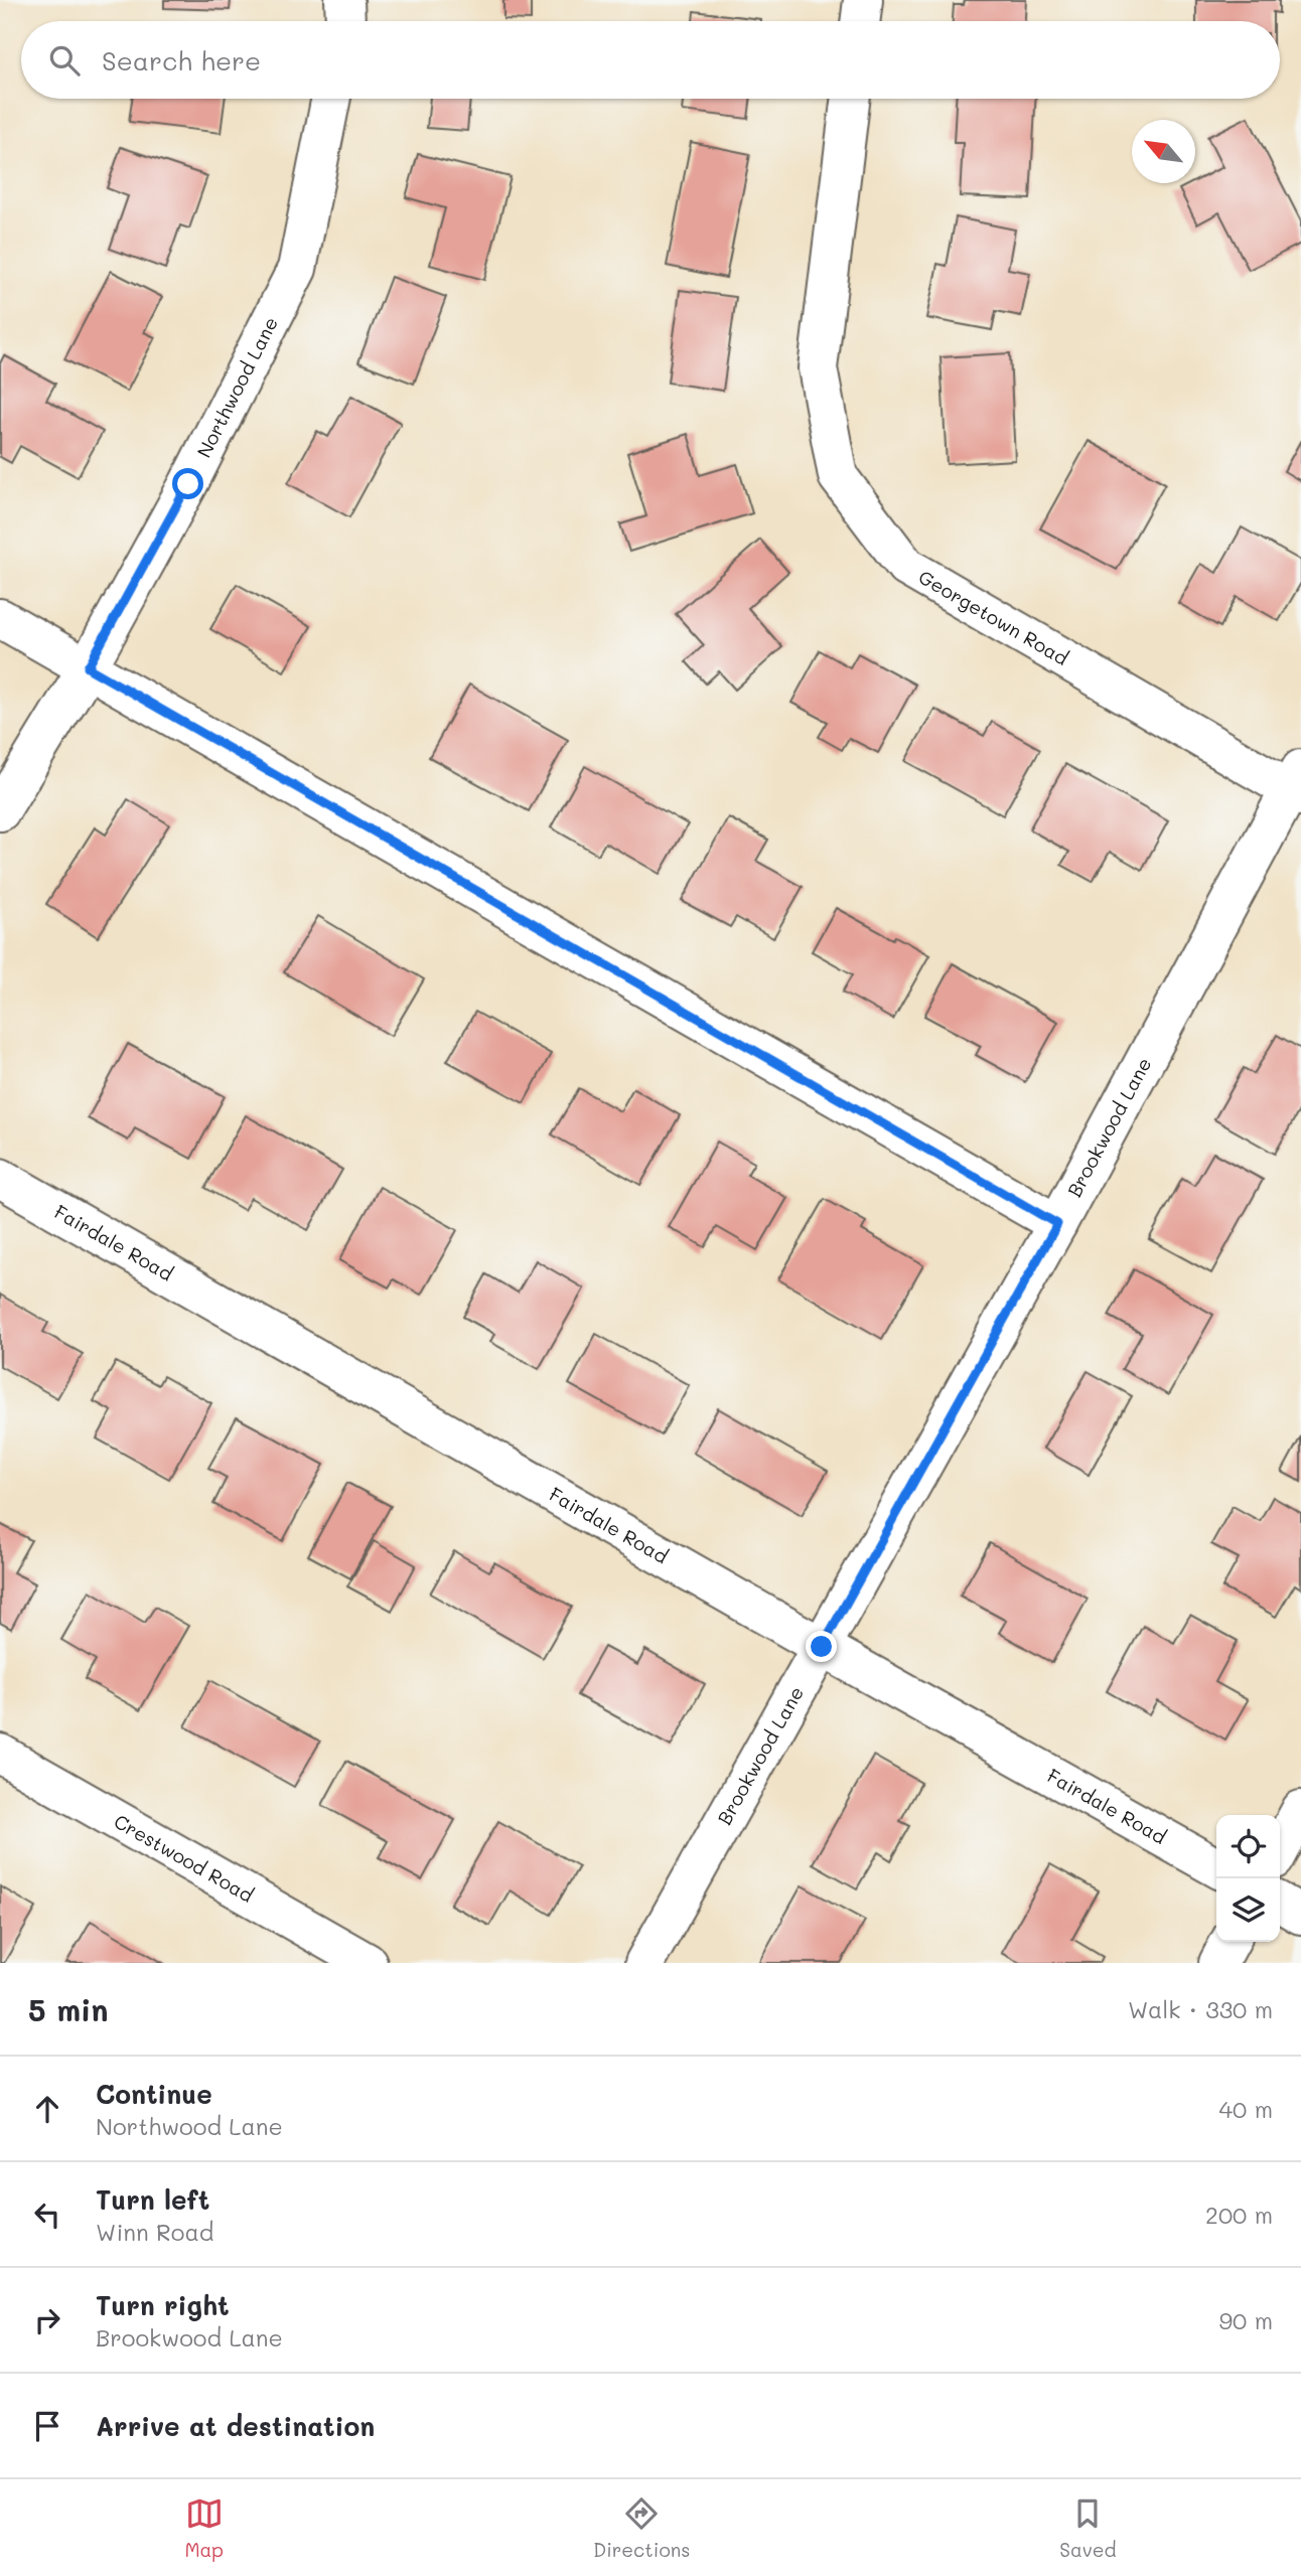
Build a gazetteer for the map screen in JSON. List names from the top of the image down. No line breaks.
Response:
{"streets":{"street":["Northwood Lane","Georgetown Road","Brookwood Lane","Fairdale Road","Crestwood Road"]},"crossings":[["Georgetown Road","Brookwood Lane"],["Brookwood Lane","Fairdale Road"]],"north":"top left","page":{"search":"Search here","heading":["5 min","Walk · 330 m"],"list":[["Continue","Northwood Lane","40 m"],["Turn left","Winn Road","200 m"],["Turn right","Brookwood Lane","90 m"],"Arrive at destination"],"nav":["Map","Directions","Saved"]}}
